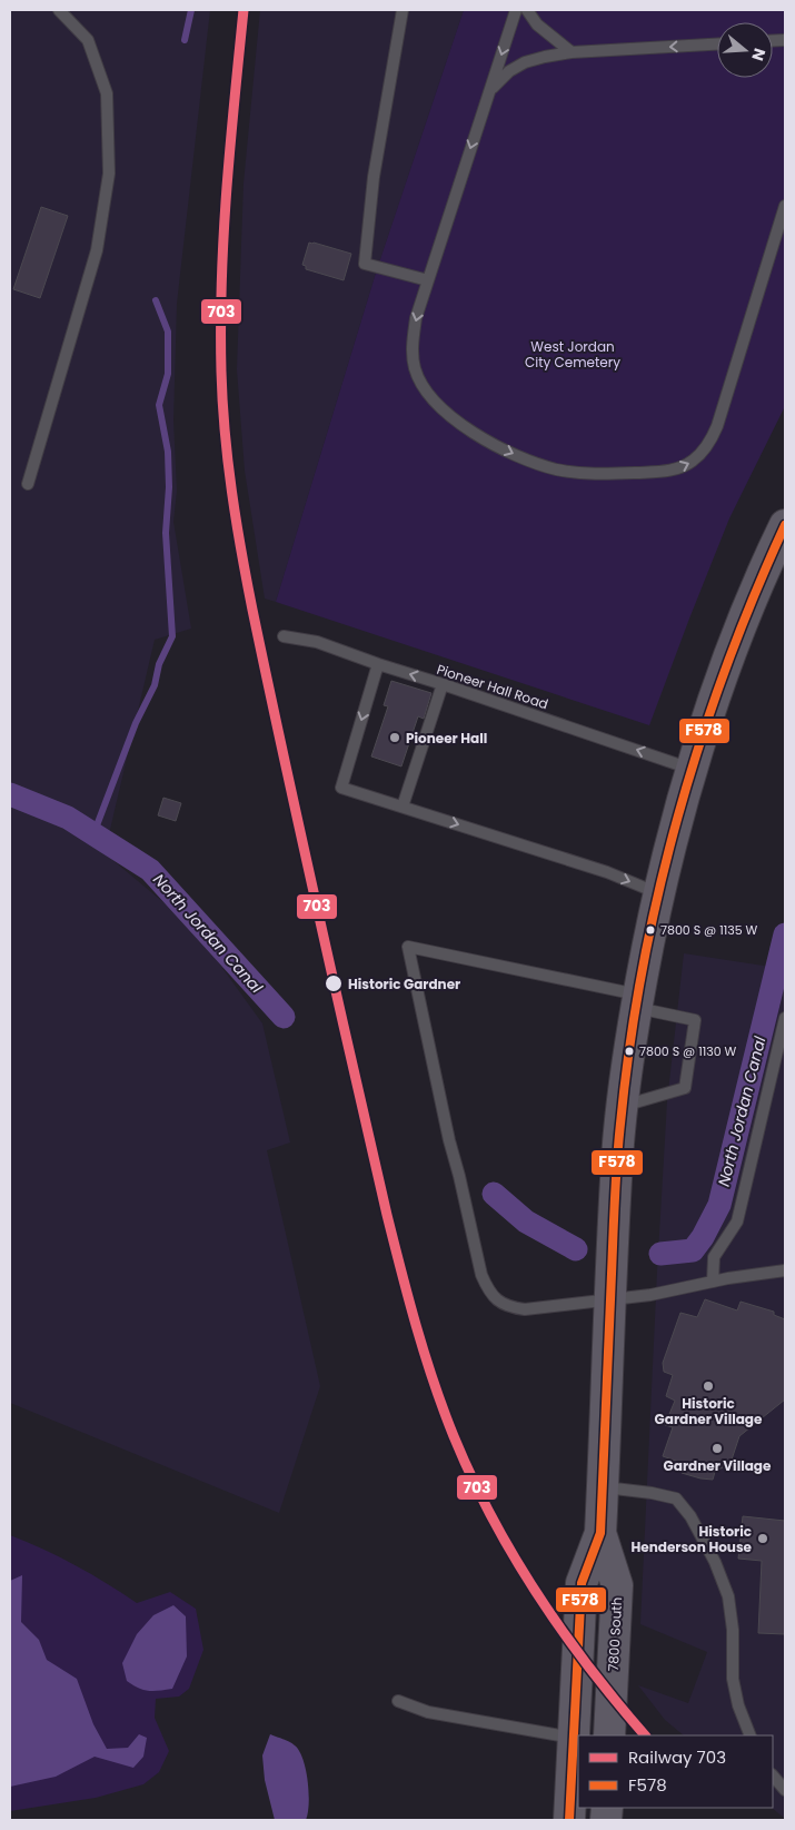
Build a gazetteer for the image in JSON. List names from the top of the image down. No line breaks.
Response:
{"streets":{"main road":["7800 South"],"lane":["Pioneer Hall Road"]},"crossings":[["Pioneer Hall Road","7800 South"]],"one_way":["Pioneer Hall Road"],"water":["North Jordan Canal"],"parks":["West Jordan City Cemetery"],"places":["Pioneer Hall","7800 S @ 1135 W","Historic Gardner","7800 S @ 1130 W","Historic Gardner Village","Gardner Village","Historic Henderson House"],"lines":["rail line 703","transit line F578"],"legend":["Railway 703","F578"],"north":"right"}
